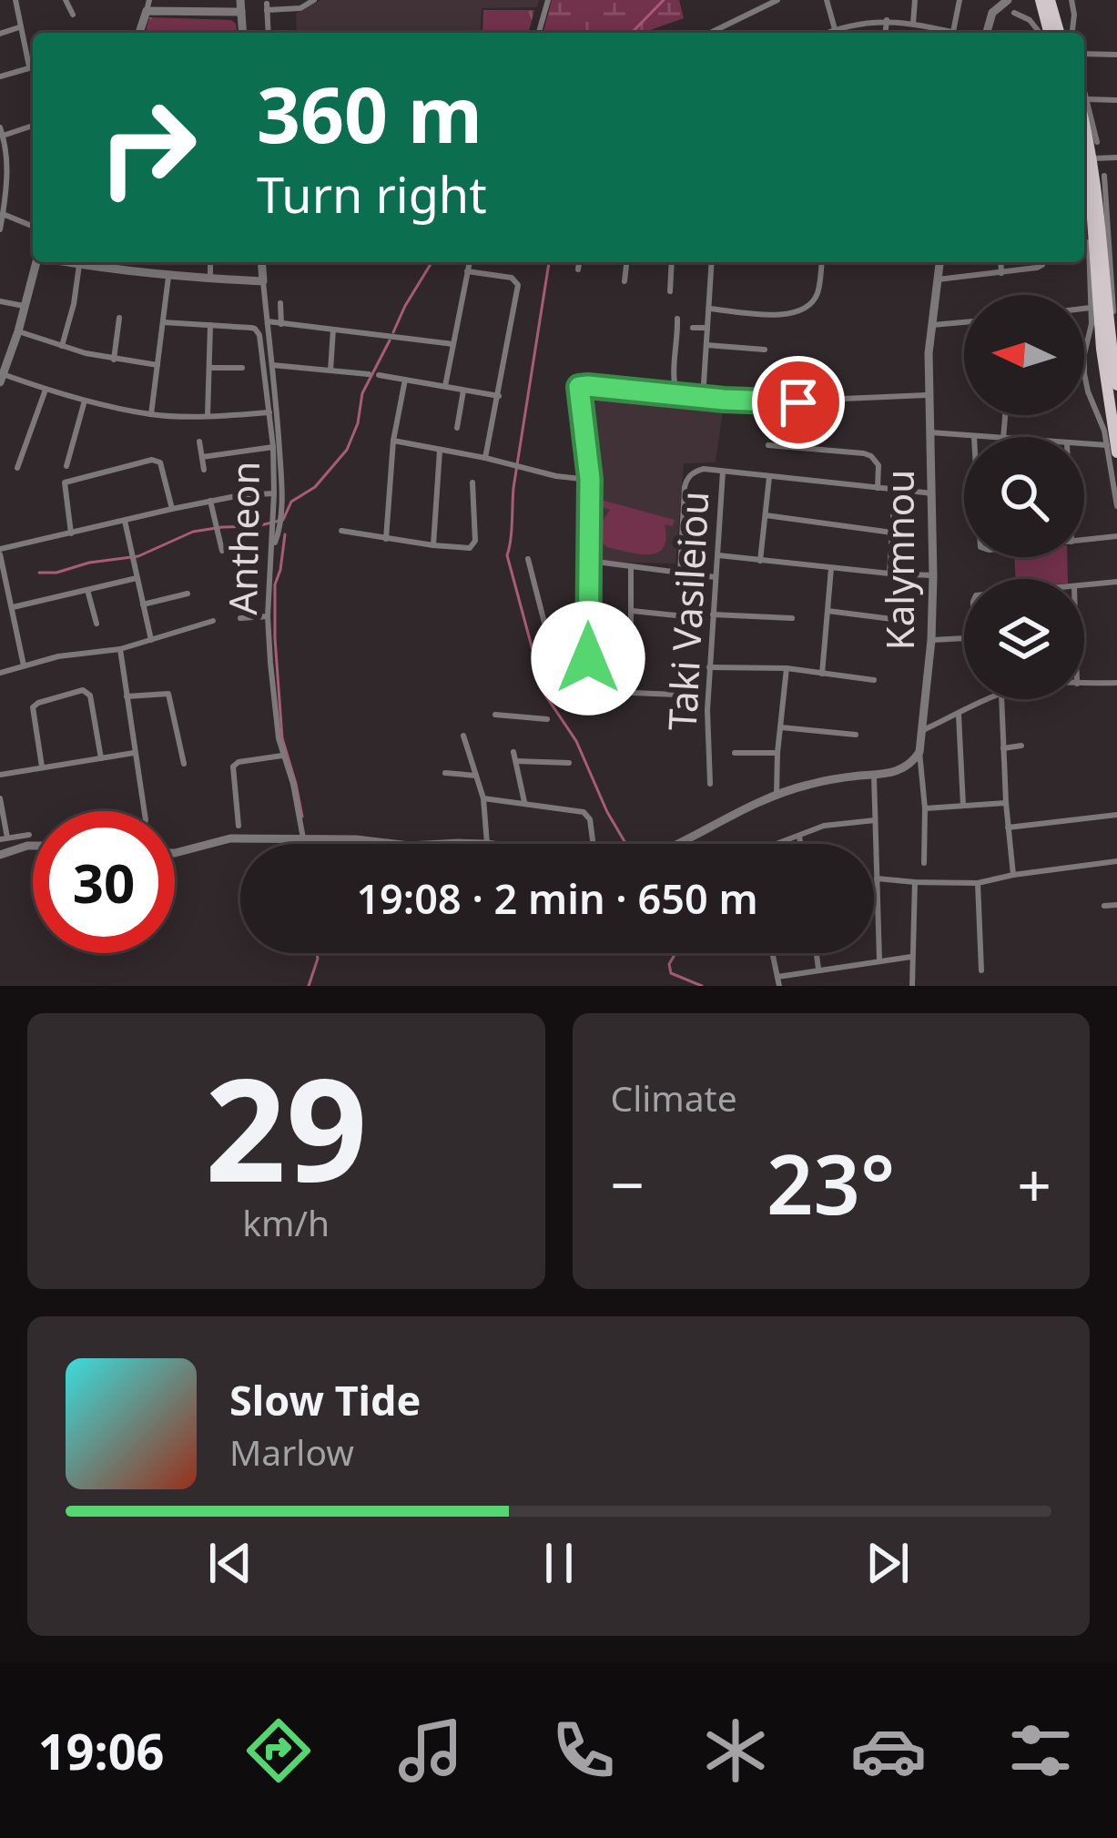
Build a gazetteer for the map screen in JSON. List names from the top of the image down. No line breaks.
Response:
{"streets":{"street":["Antheon","Kalymnou","Taki Vasileiou"]},"north":"left","page":{"turn":["360 m","Turn right"],"limit":"30","trip":"19:08 · 2 min · 650 m","tile":[["29","km/h"],"Climate"],"heat":["−","23°","+"],"song":["Slow Tide","Marlow"],"tabs":"19:06"}}
